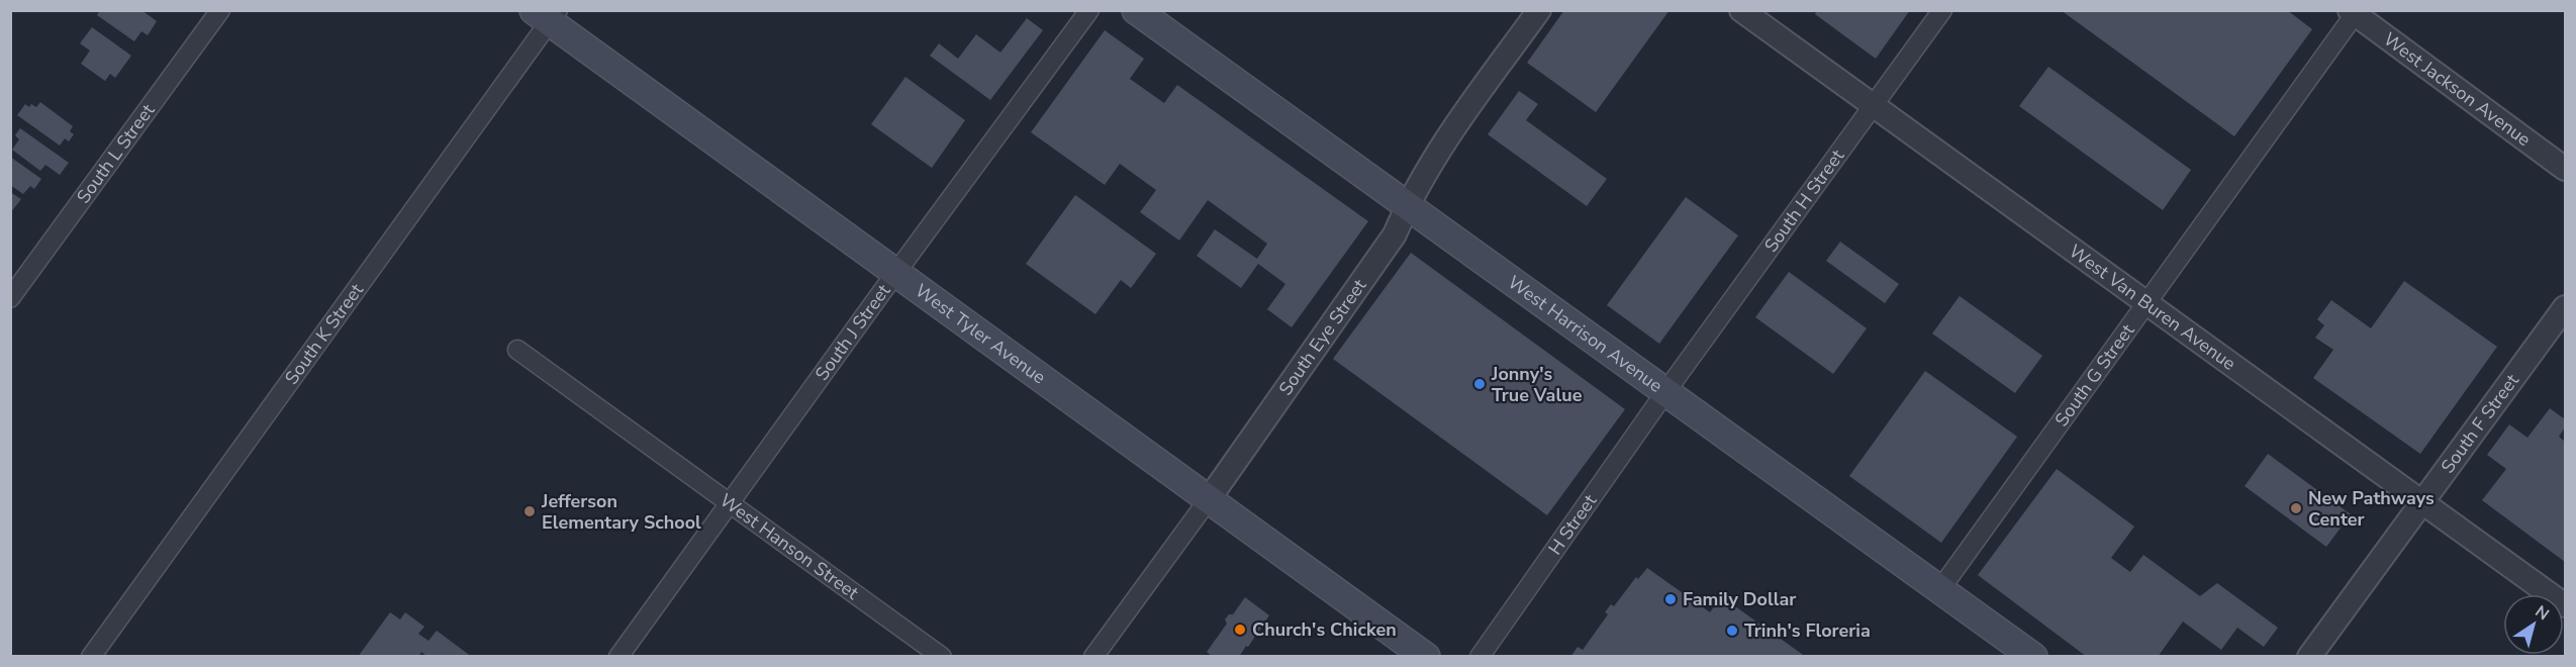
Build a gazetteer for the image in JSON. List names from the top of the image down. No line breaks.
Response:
{"streets":{"main road":["West Tyler Avenue","West Harrison Avenue"],"street":["West Jackson Avenue","South L Street","South H Street","West Van Buren Avenue","South J Street","South K Street","South Eye Street","South G Street","South F Street","H Street","West Hanson Street"]},"crossings":[["West Jackson Avenue","South G Street"],["South H Street","West Van Buren Avenue"],["South H Street","West Harrison Avenue"],["South H Street","H Street"],["West Van Buren Avenue","South G Street"],["West Van Buren Avenue","South F Street"],["South J Street","West Tyler Avenue"],["South J Street","West Hanson Street"],["South K Street","West Tyler Avenue"],["West Tyler Avenue","South Eye Street"],["West Harrison Avenue","South Eye Street"],["West Harrison Avenue","South G Street"],["West Harrison Avenue","H Street"]],"places":["Jonny's True Value","New Pathways Center","Jefferson Elementary School","Family Dollar","Church's Chicken","Trinh's Floreria"],"north":"top right"}
